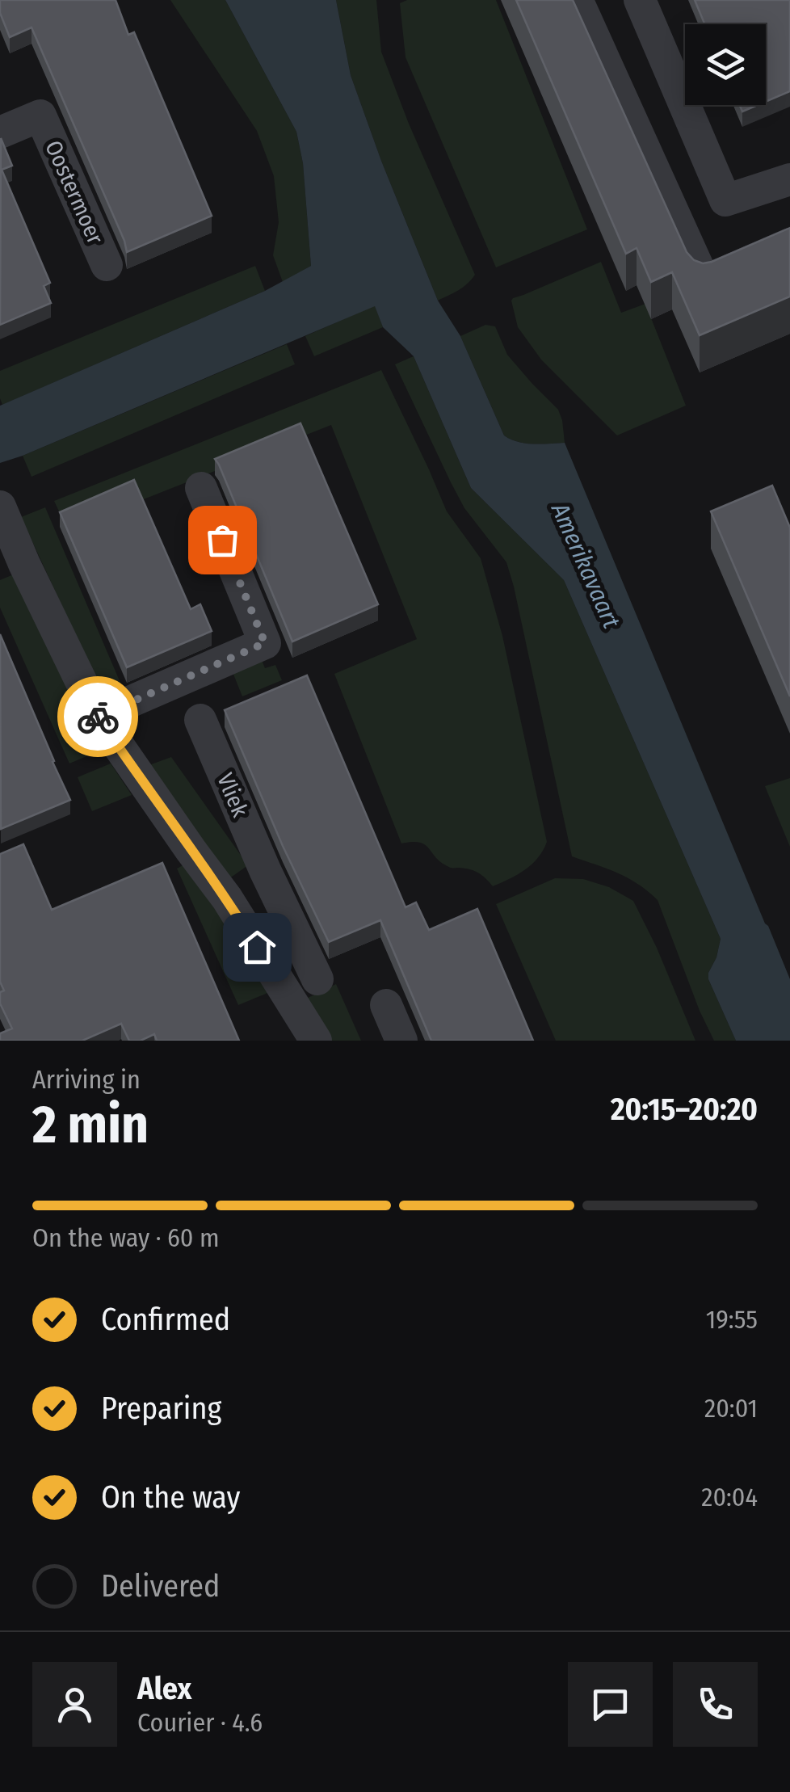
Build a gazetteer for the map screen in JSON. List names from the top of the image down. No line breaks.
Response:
{"streets":{"street":["Oostermoer","Vliek"]},"water":["Amerikavaart"],"page":{"heading":["2 min","Arriving in","20:15–20:20"],"panel":["Alex","Courier · 4.6"],"bar":"On the way · 60 m","list":[["Confirmed","19:55"],["Preparing","20:01"],["On the way","20:04"],"Delivered"]}}
